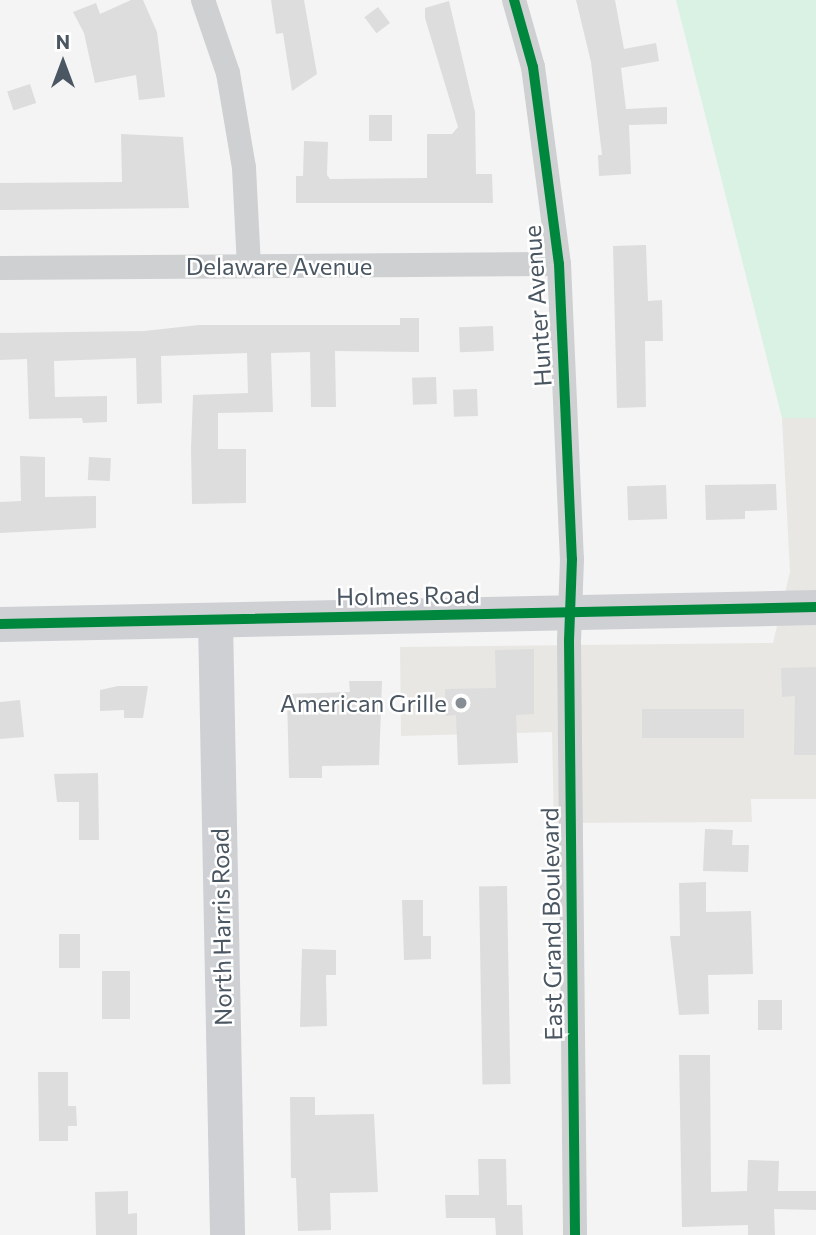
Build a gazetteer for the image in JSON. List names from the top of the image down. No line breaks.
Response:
{"streets":{"main road":["Holmes Road","North Harris Road"],"street":["Delaware Avenue","Hunter Avenue","East Grand Boulevard"]},"crossings":[["Delaware Avenue","Hunter Avenue"],["Hunter Avenue","Holmes Road"],["Hunter Avenue","East Grand Boulevard"],["Holmes Road","East Grand Boulevard"],["Holmes Road","North Harris Road"]],"places":["American Grille"],"north":"top"}
